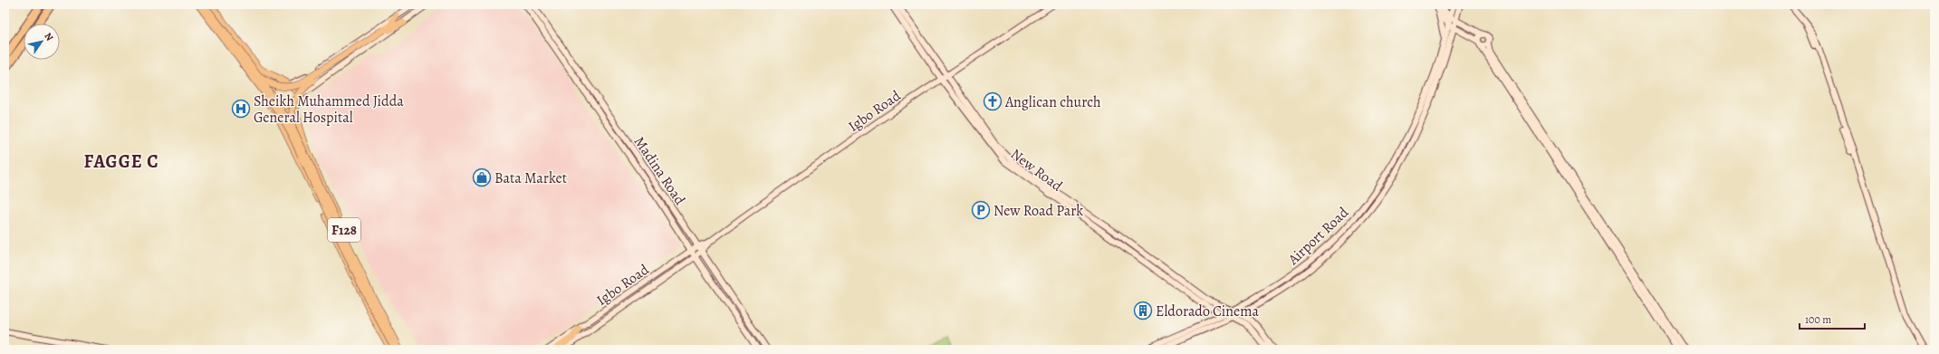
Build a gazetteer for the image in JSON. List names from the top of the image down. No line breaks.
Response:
{"streets":{"main road":["Igbo Road","New Road","Madina Road","F128","Airport Road"]},"crossings":[["Igbo Road","New Road"],["Igbo Road","Madina Road"],["New Road","Airport Road"]],"districts":["FAGGE C"],"places":{"church":["Anglican church"],"hospital":["Sheikh Muhammed Jidda General Hospital"],"shop":["Bata Market"],"parking":["New Road Park"],"building":["Eldorado Cinema"]},"scale_bar":"100 m","north":"top right"}
